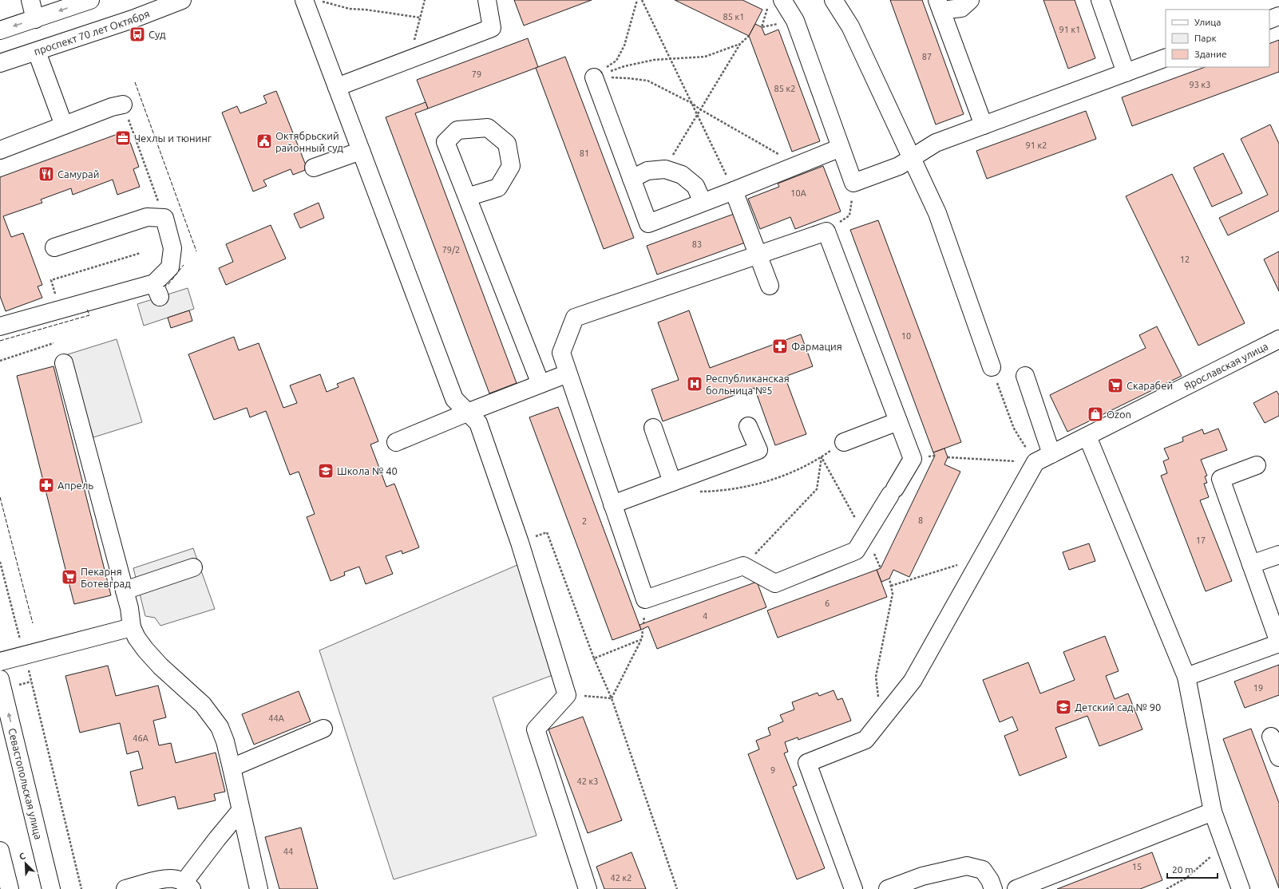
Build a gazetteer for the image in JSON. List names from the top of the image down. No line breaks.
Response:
{"streets":{"main road":["проспект 70 лет Октября","Ярославская улица","Севастопольская улица"]},"places":{"bus stop":["Суд"],"office":["Чехлы и тюнинг"],"public building":["Октябрьский районный суд"],"restaurant":["Самурай"],"pharmacy":["Фармация","Апрель"],"hospital":["Республиканская больница №5"],"supermarket":["Скарабей","Пекарня Ботевград"],"shop":["Ozon"],"school or university":["Школа № 40","Детский сад № 90"]},"house_numbers":["85 к1","91 к1","87","79","93 к3","85 к2","91 к2","81","10А","83","79/2","12","10","8","2","17","6","4","19","44А","46А","9","42 к3","44","15","42 к2"],"legend":["Улица","Парк","Здание"],"scale_bar":"20 m","north":"top left"}
